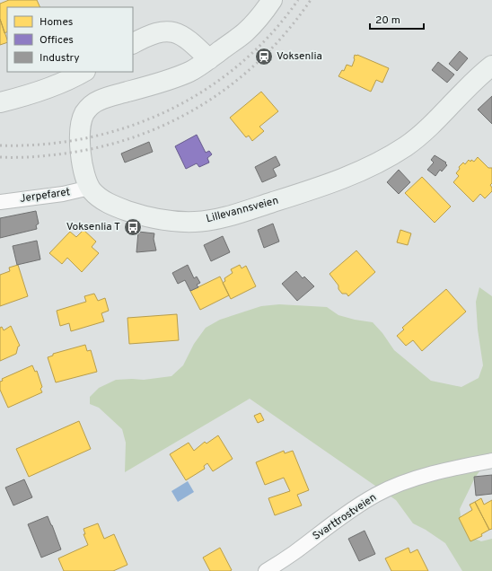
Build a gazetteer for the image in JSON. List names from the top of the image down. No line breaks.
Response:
{"streets":{"street":["Jerpefaret","Lillevannsveien","Svarttrostveien"]},"crossings":[["Jerpefaret","Lillevannsveien"]],"places":{"station":["Voksenlia"],"bus stop":["Voksenlia T"]},"legend":["Homes","Offices","Industry"],"scale_bar":"20 m"}
